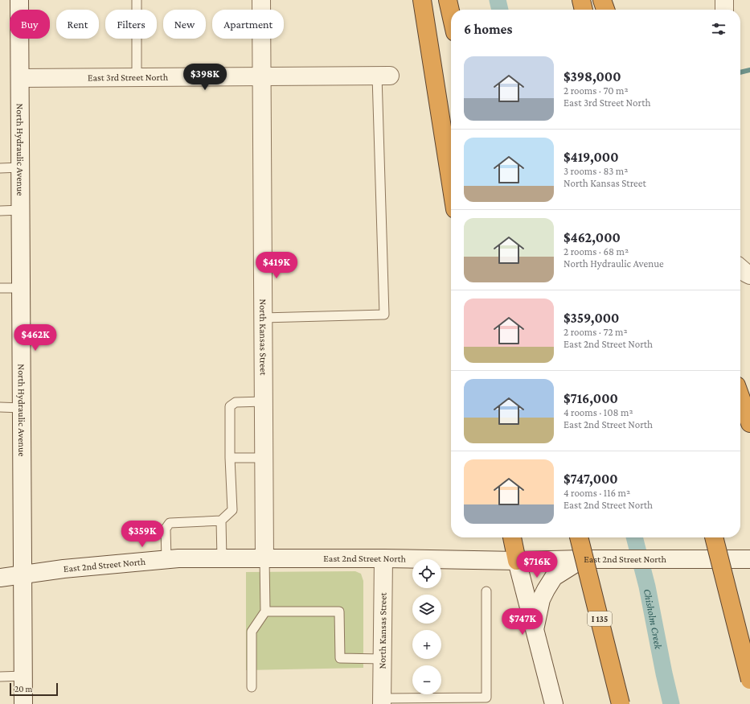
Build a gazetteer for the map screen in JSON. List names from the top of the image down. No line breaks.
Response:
{"streets":{"highway":["I 135"],"street":["East 3rd Street North","North Hydraulic Avenue","North Kansas Street","East 2nd Street North"]},"crossings":[["East 3rd Street North","North Hydraulic Avenue"],["East 3rd Street North","North Kansas Street"],["North Hydraulic Avenue","East 2nd Street North"],["North Kansas Street","East 2nd Street North"]],"water":["Chisholm Creek"],"scale_bar":"20 m","page":{"chip":["Buy","Rent","Filters","New","Apartment"],"heading":"6 homes","list":[{"name":"$398,000","note":"2 rooms · 70 m² · East 3rd Street North"},{"name":"$419,000","note":"3 rooms · 83 m² · North Kansas Street"},{"name":"$462,000","note":"2 rooms · 68 m² · North Hydraulic Avenue"},{"name":"$359,000","note":"2 rooms · 72 m² · East 2nd Street North"},{"name":"$716,000","note":"4 rooms · 108 m² · East 2nd Street North"},{"name":"$747,000","note":"4 rooms · 116 m² · East 2nd Street North"}],"price":["$398K","$419K","$462K","$359K","$716K","$747K"],"map_buttons":["+","−"],"scale":"20 m"}}
